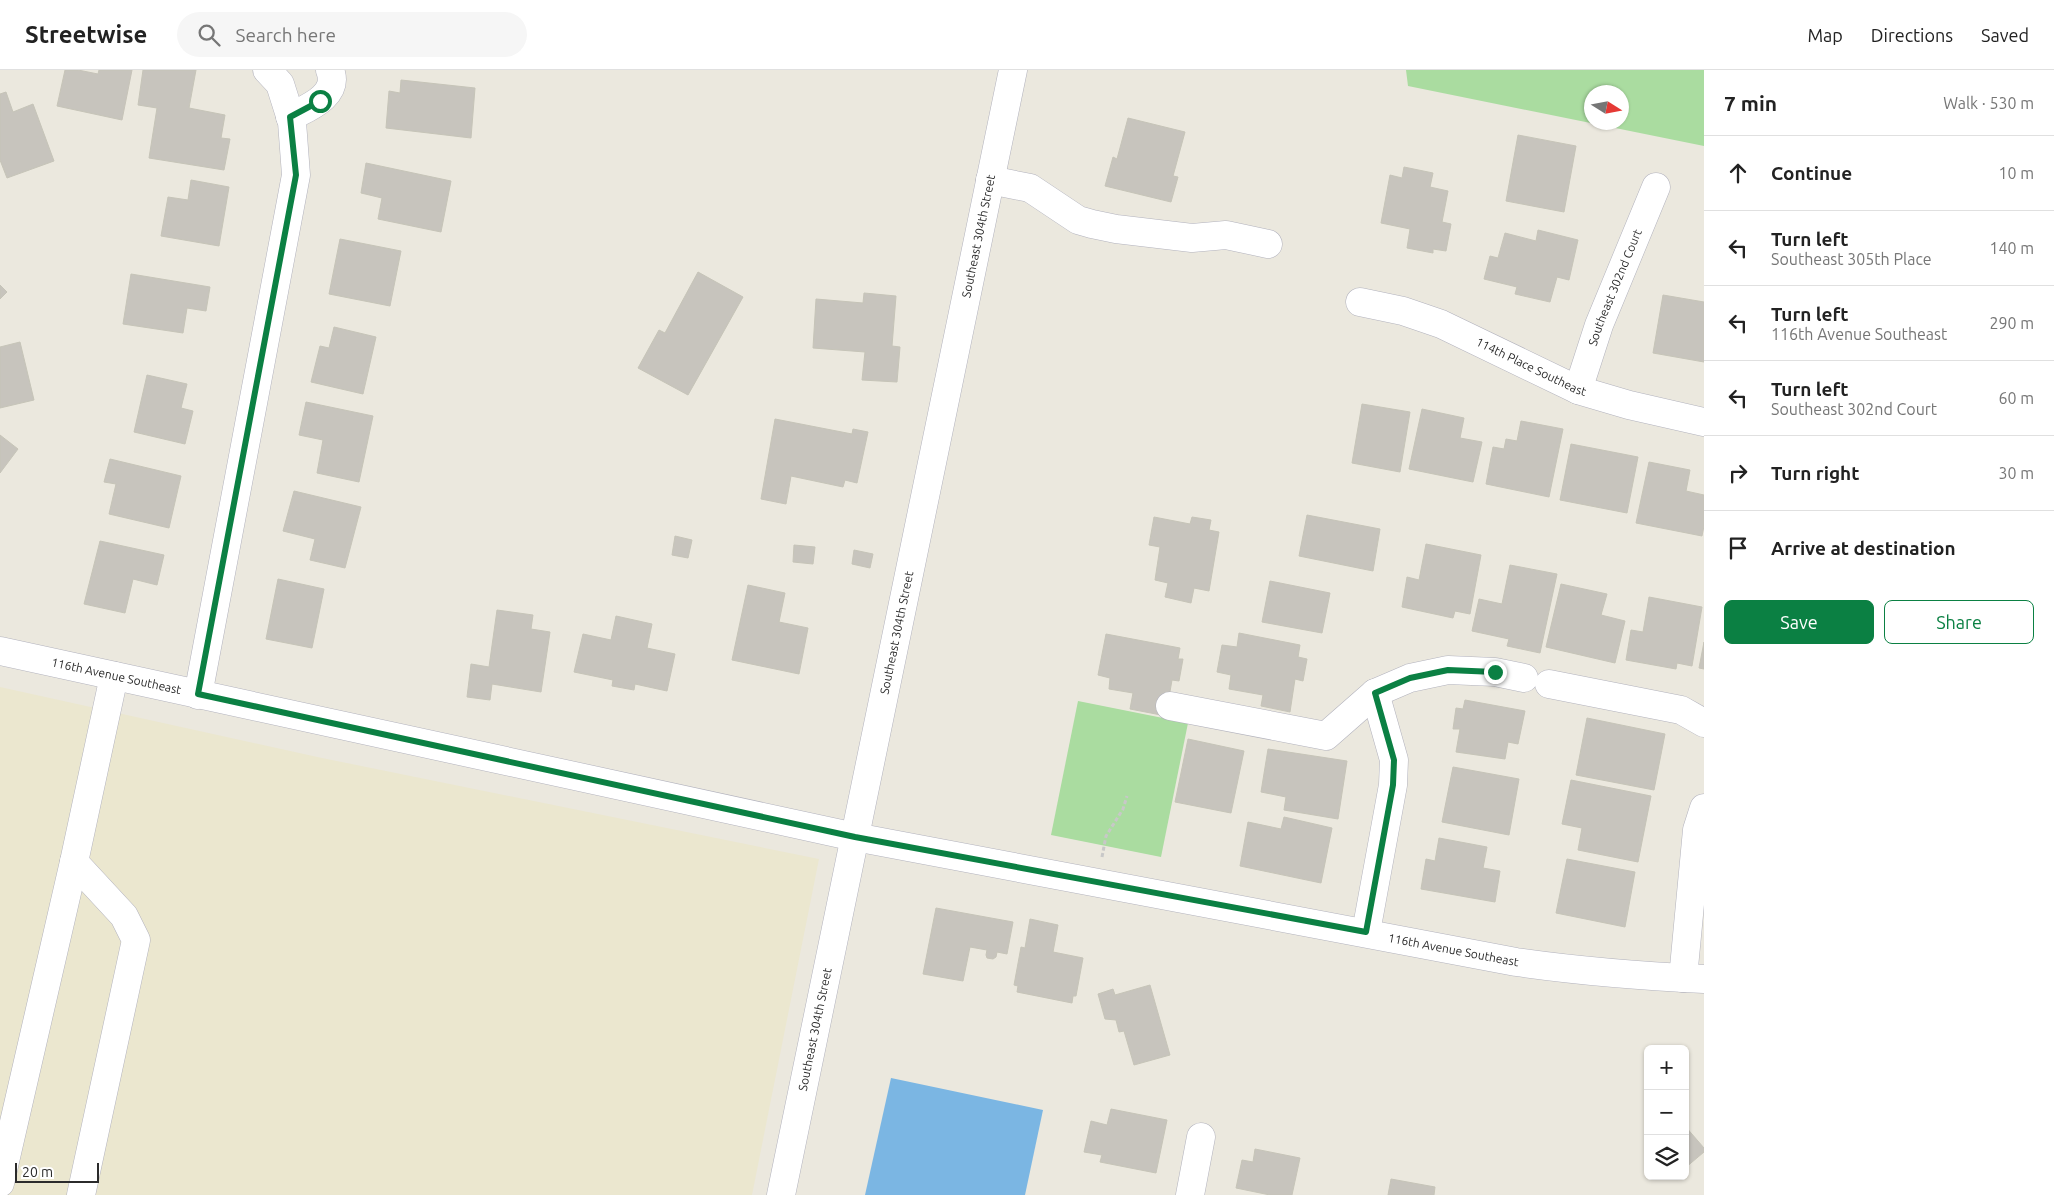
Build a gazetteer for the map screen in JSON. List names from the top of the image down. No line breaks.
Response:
{"streets":{"street":["Southeast 304th Street","Southeast 302nd Court","114th Place Southeast","116th Avenue Southeast"]},"crossings":[["Southeast 304th Street","116th Avenue Southeast"],["Southeast 302nd Court","114th Place Southeast"]],"scale_bar":"20 m","north":"right","page":{"header":"Streetwise","search":"Search here","nav":["Map","Directions","Saved"],"heading":["7 min","Walk · 530 m"],"list":[["Continue","10 m"],["Turn left","Southeast 305th Place","140 m"],["Turn left","116th Avenue Southeast","290 m"],["Turn left","Southeast 302nd Court","60 m"],["Turn right","30 m"],"Arrive at destination"],"buttons":["Save","Share"],"map_buttons":["+","−"],"scale":"20 m"}}
